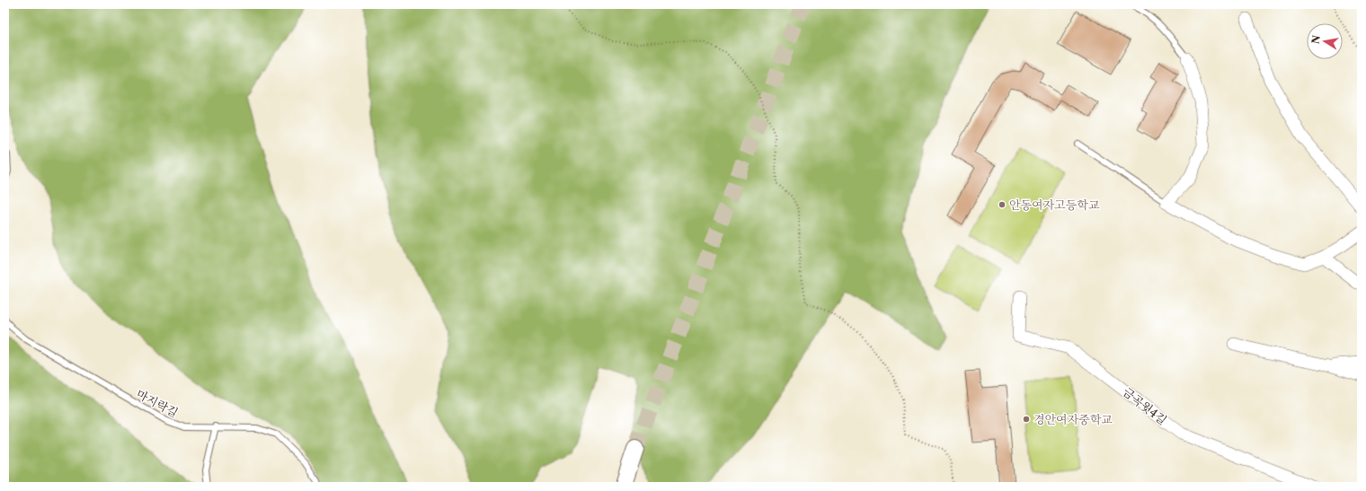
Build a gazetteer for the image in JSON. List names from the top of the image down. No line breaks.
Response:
{"streets":{"street":["금곡윗4길"],"lane":["마지락길"]},"places":["안동여자고등학교","경안여자중학교"],"north":"left"}
